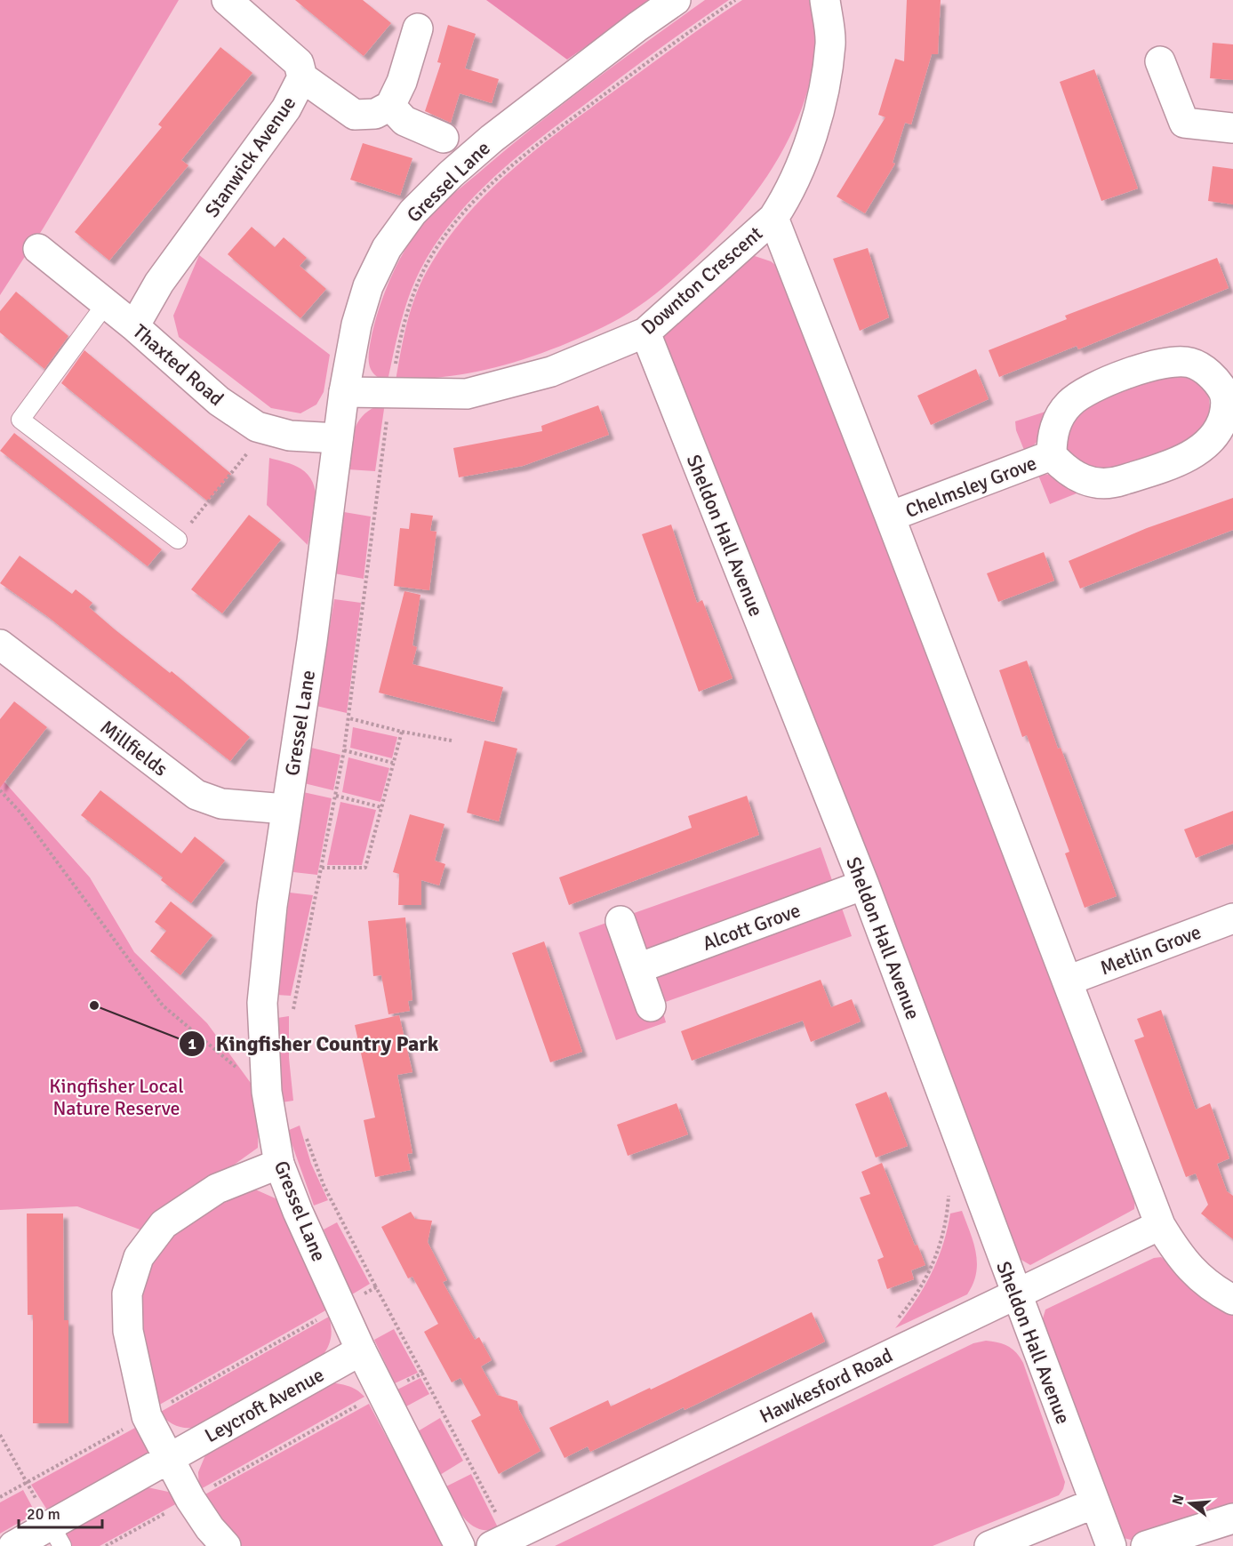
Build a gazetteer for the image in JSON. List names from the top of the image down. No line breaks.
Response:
{"streets":{"street":["Stanwick Avenue","Gressel Lane","Downton Crescent","Thaxted Road","Chelmsley Grove","Sheldon Hall Avenue","Millfields","Alcott Grove","Metlin Grove","Hawkesford Road","Leycroft Avenue"]},"crossings":[["Stanwick Avenue","Thaxted Road"],["Gressel Lane","Downton Crescent"],["Gressel Lane","Thaxted Road"],["Gressel Lane","Millfields"],["Gressel Lane","Leycroft Avenue"],["Downton Crescent","Sheldon Hall Avenue"],["Sheldon Hall Avenue","Alcott Grove"],["Sheldon Hall Avenue","Hawkesford Road"]],"parks":["Kingfisher Local Nature Reserve"],"places":["Kingfisher Country Park"],"scale_bar":"20 m","north":"left"}
